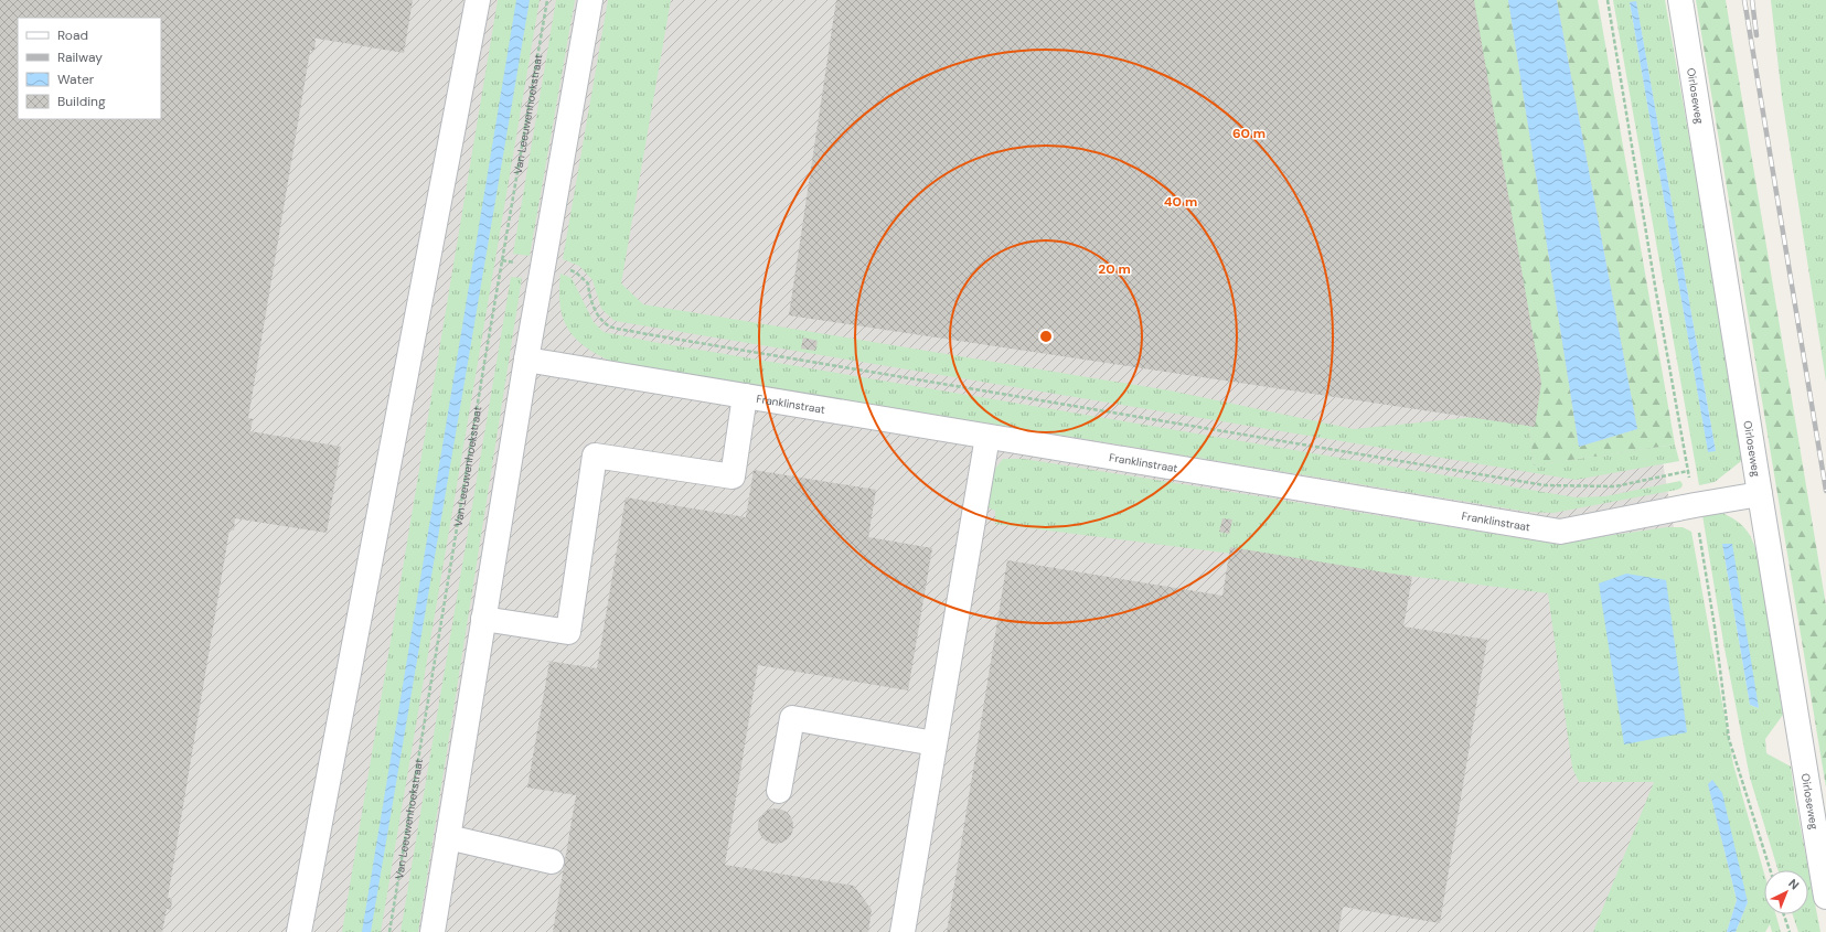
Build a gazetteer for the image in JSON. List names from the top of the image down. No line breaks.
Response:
{"streets":{"street":["Oirloseweg","Franklinstraat"],"path":["Van Leeuwenhoekstraat"]},"crossings":[["Oirloseweg","Franklinstraat"]],"legend":["Road","Railway","Water","Building"],"north":"top right","rings":["60 m","40 m","20 m"]}
